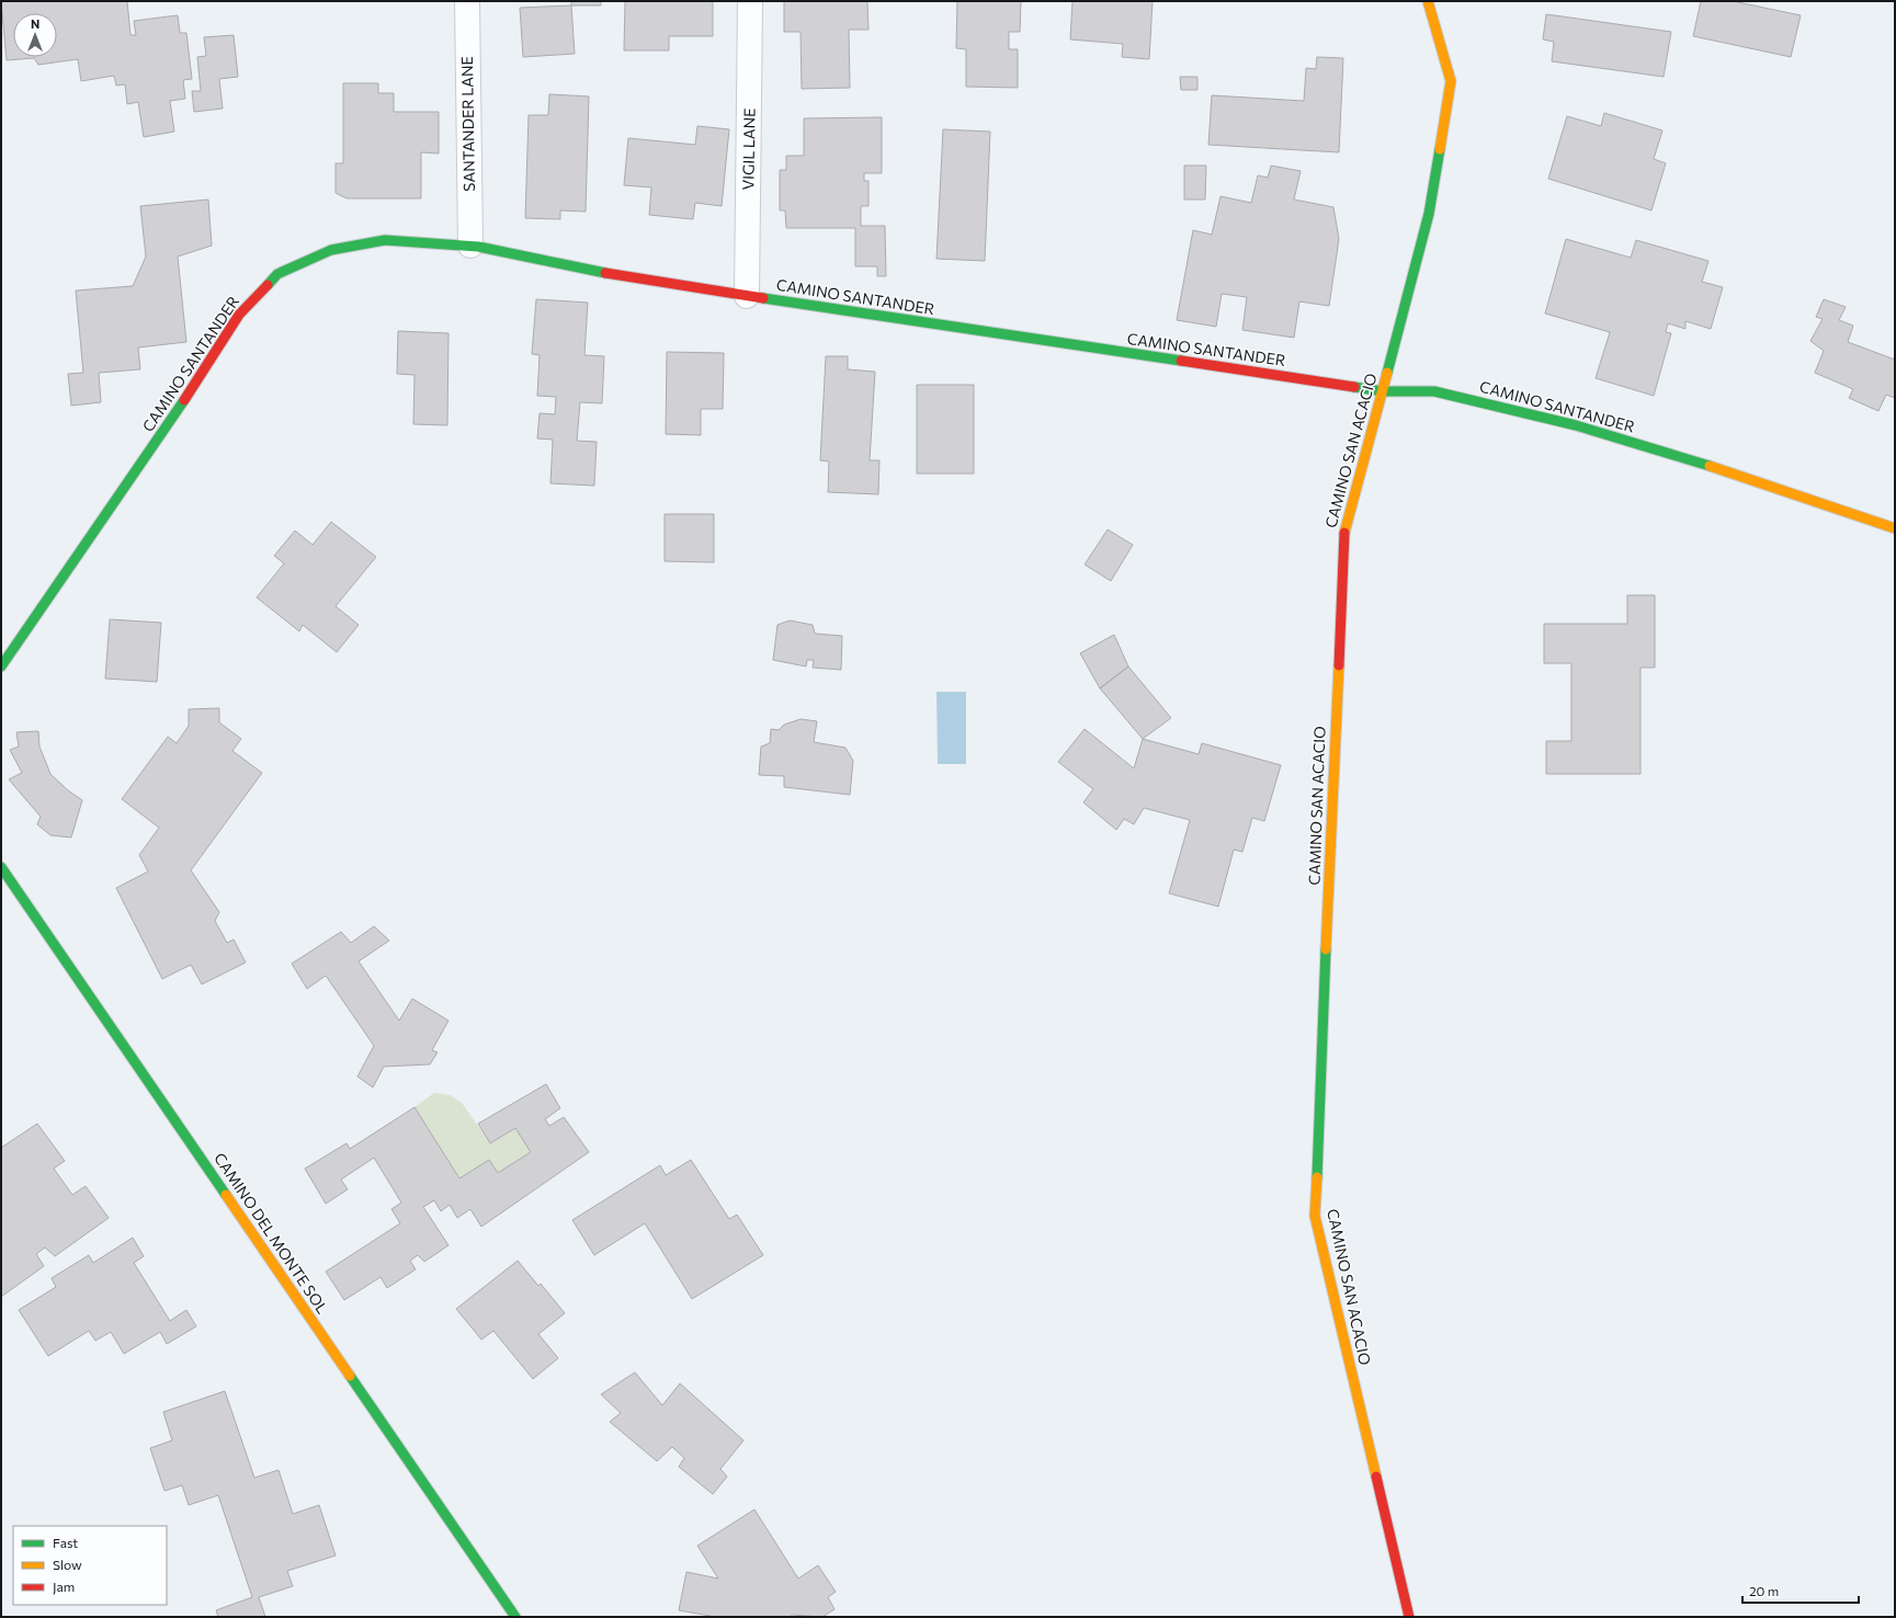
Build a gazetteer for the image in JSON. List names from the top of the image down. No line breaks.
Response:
{"streets":{"street":["SANTANDER LANE","VIGIL LANE","CAMINO SANTANDER","CAMINO SAN ACACIO","CAMINO DEL MONTE SOL"]},"crossings":[["SANTANDER LANE","CAMINO SANTANDER"],["VIGIL LANE","CAMINO SANTANDER"],["CAMINO SANTANDER","CAMINO SAN ACACIO"]],"legend":["Fast","Slow","Jam"],"scale_bar":"20 m","north":"top"}
